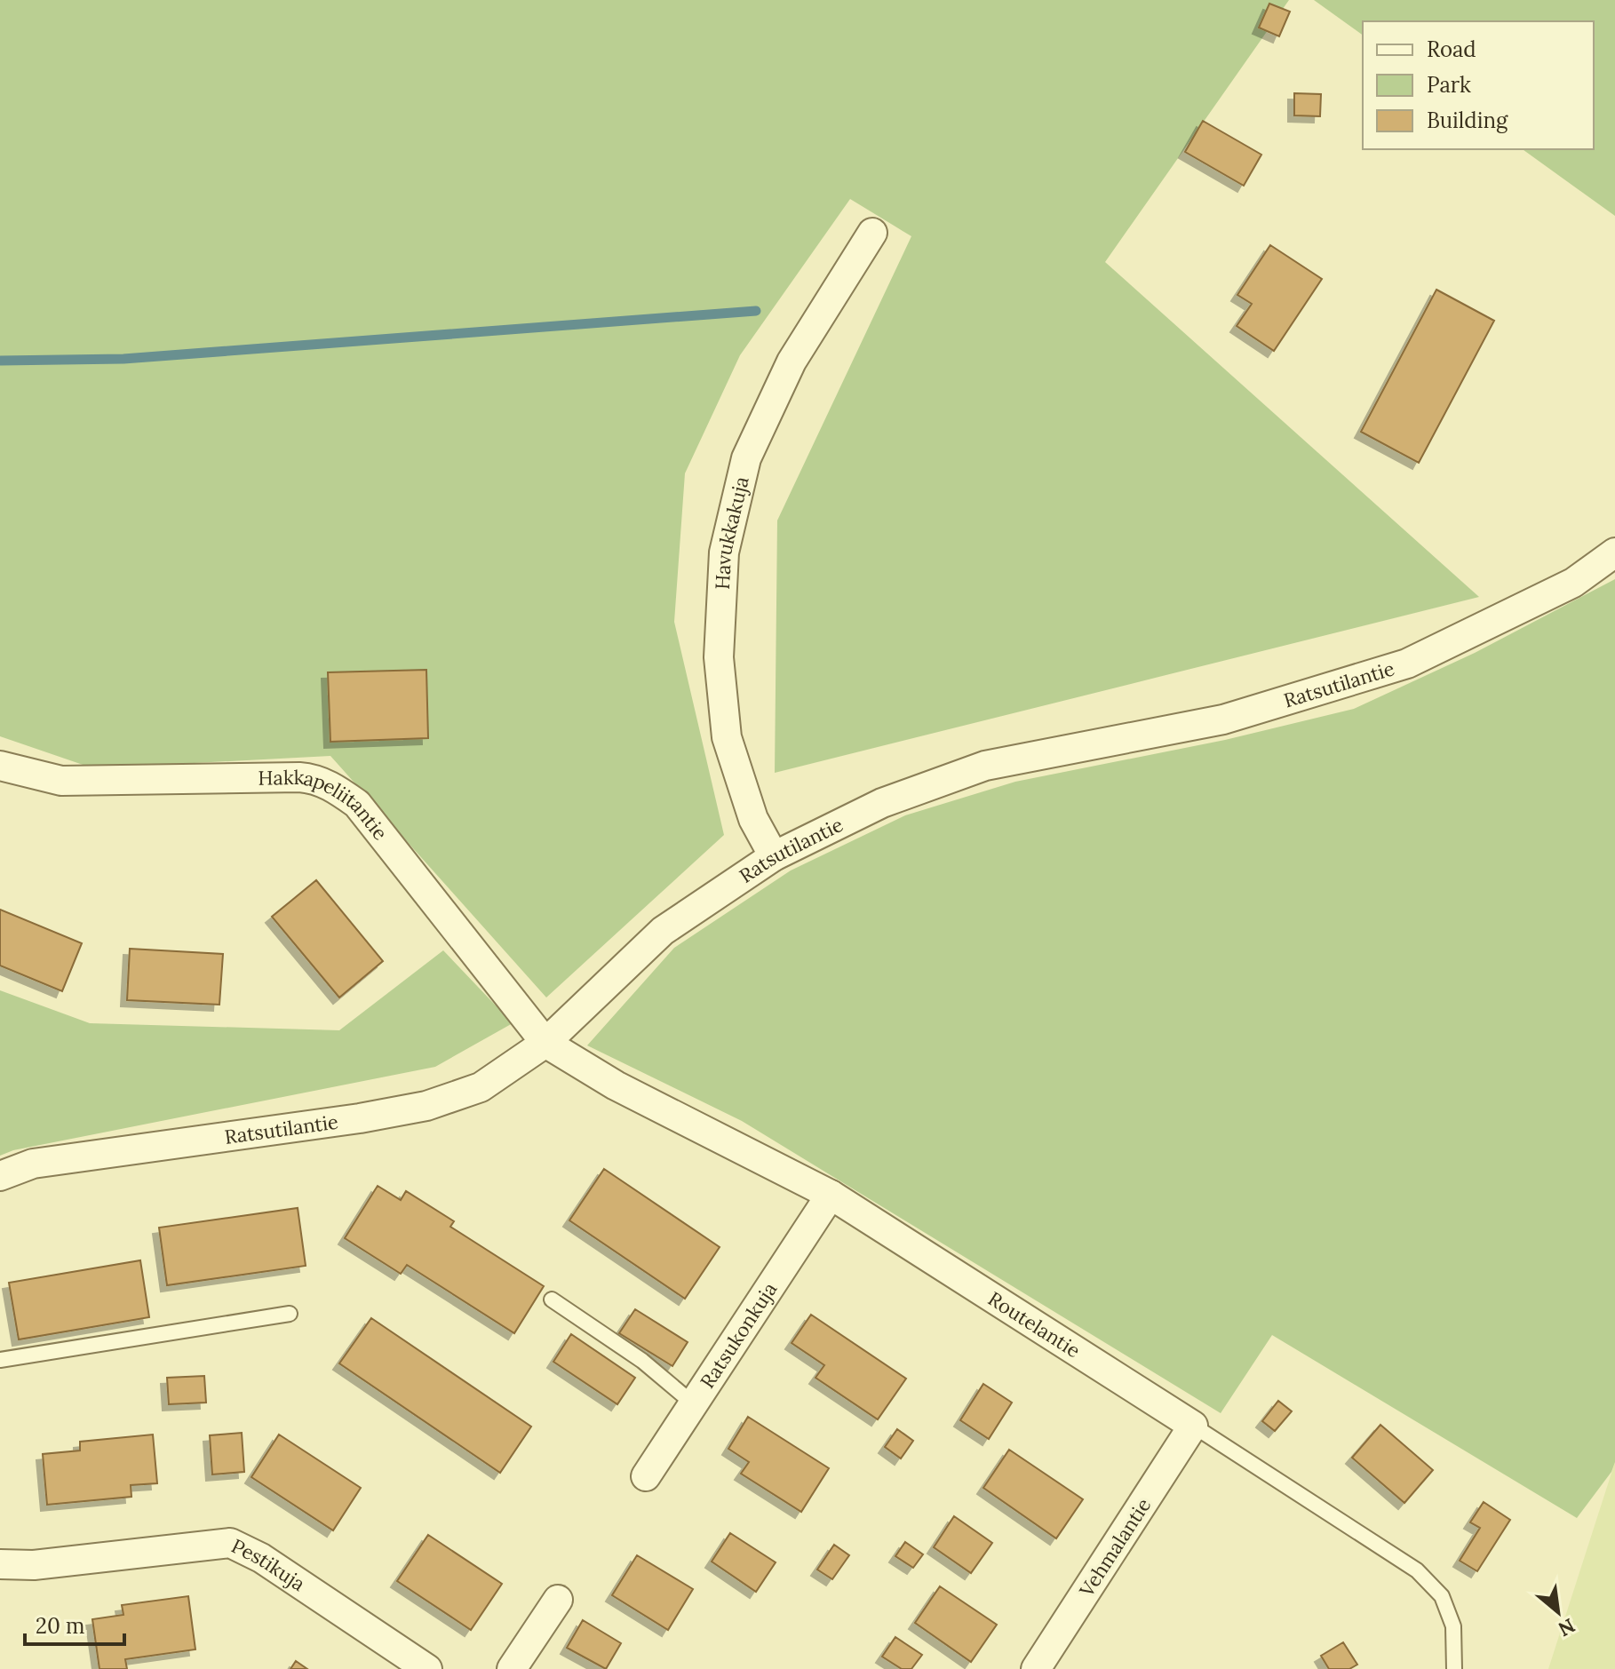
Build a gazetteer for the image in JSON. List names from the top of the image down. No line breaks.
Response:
{"streets":{"street":["Havukkakuja","Ratsutilantie","Hakkapeliitantie","Routelantie","Ratsukonkuja","Vehmalantie","Pestikuja"]},"crossings":[["Havukkakuja","Ratsutilantie"],["Ratsutilantie","Hakkapeliitantie"],["Ratsutilantie","Routelantie"],["Hakkapeliitantie","Routelantie"],["Routelantie","Ratsukonkuja"],["Routelantie","Vehmalantie"]],"legend":["Road","Park","Building"],"scale_bar":"20 m","north":"bottom right"}
